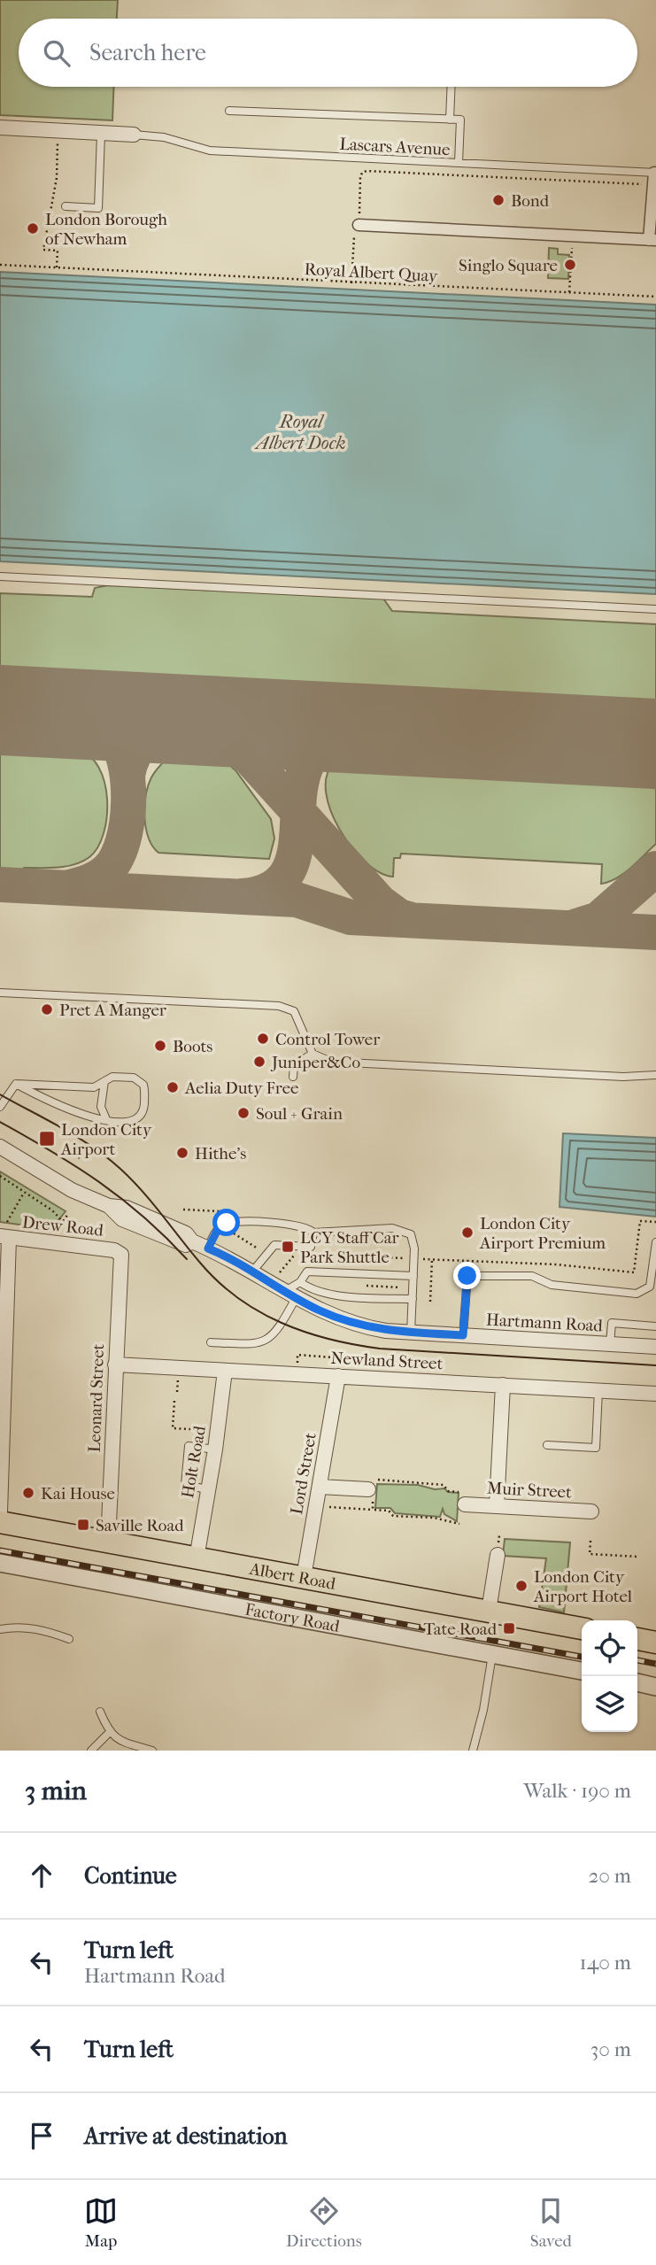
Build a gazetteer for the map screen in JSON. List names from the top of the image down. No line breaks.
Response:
{"streets":{"main road":["Albert Road"],"street":["Drew Road","Hartmann Road","Newland Street","Leonard Street","Holt Road","Lord Street","Muir Street","Factory Road"],"lane":["Lascars Avenue"],"path":["Royal Albert Quay"]},"crossings":[["Drew Road","Leonard Street"],["Newland Street","Leonard Street"],["Newland Street","Holt Road"],["Newland Street","Lord Street"],["Leonard Street","Albert Road"],["Holt Road","Albert Road"],["Lord Street","Albert Road"]],"water":["Royal Albert Dock"],"places":{"other":["Bond","London Borough of Newham","Singlo Square","Pret A Manger","Control Tower","Boots","Juniper&Co","Aelia Duty Free","Soul + Grain","Hithe's","London City Airport Premium","Kai House","London City Airport Hotel"],"transit":["London City Airport","LCY Staff Car Park Shuttle","Saville Road","Tate Road"]},"page":{"search":"Search here","heading":["3 min","Walk · 190 m"],"list":[["Continue","20 m"],["Turn left","Hartmann Road","140 m"],["Turn left","30 m"],"Arrive at destination"],"nav":["Map","Directions","Saved"]}}
